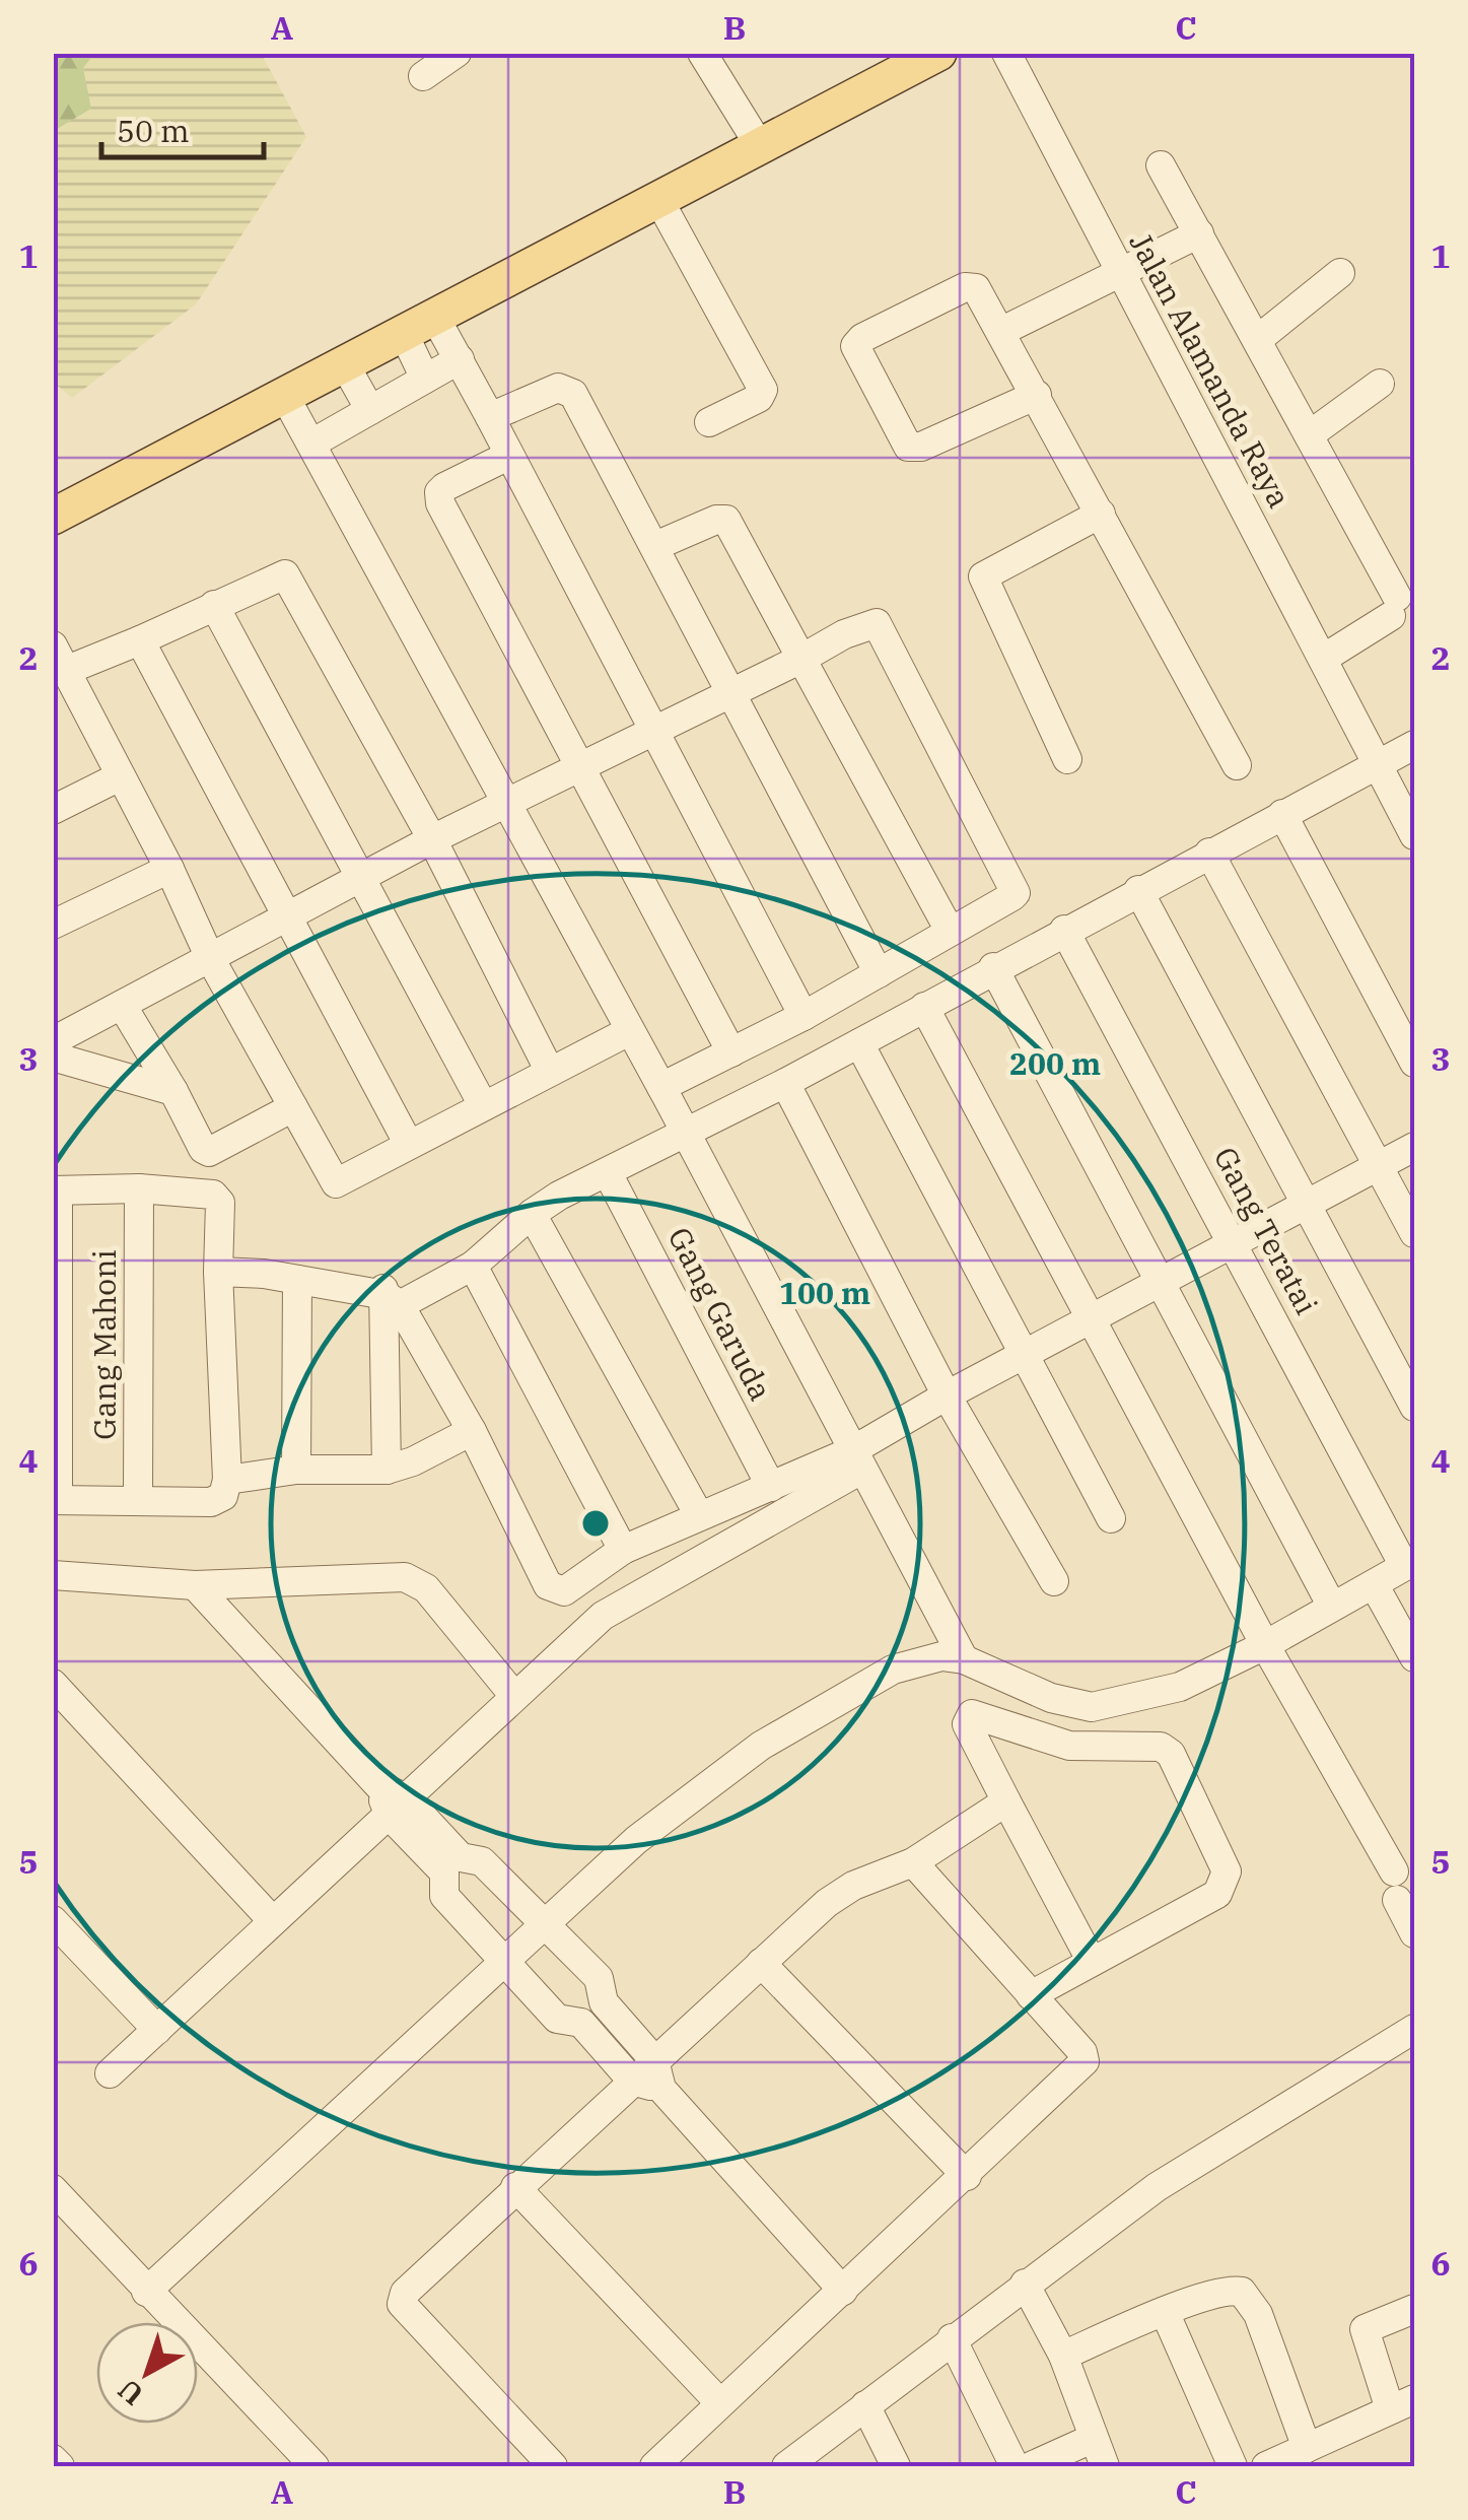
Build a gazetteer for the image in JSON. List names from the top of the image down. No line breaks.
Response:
{"streets":{"street":["Jalan Alamanda Raya","Gang Teratai","Gang Garuda","Gang Mahoni"]},"scale_bar":"50 m","north":"bottom left","grid":{"columns":["A","B","C"],"rows":["1","2","3","4","5","6"]},"rings":["200 m","100 m"]}
